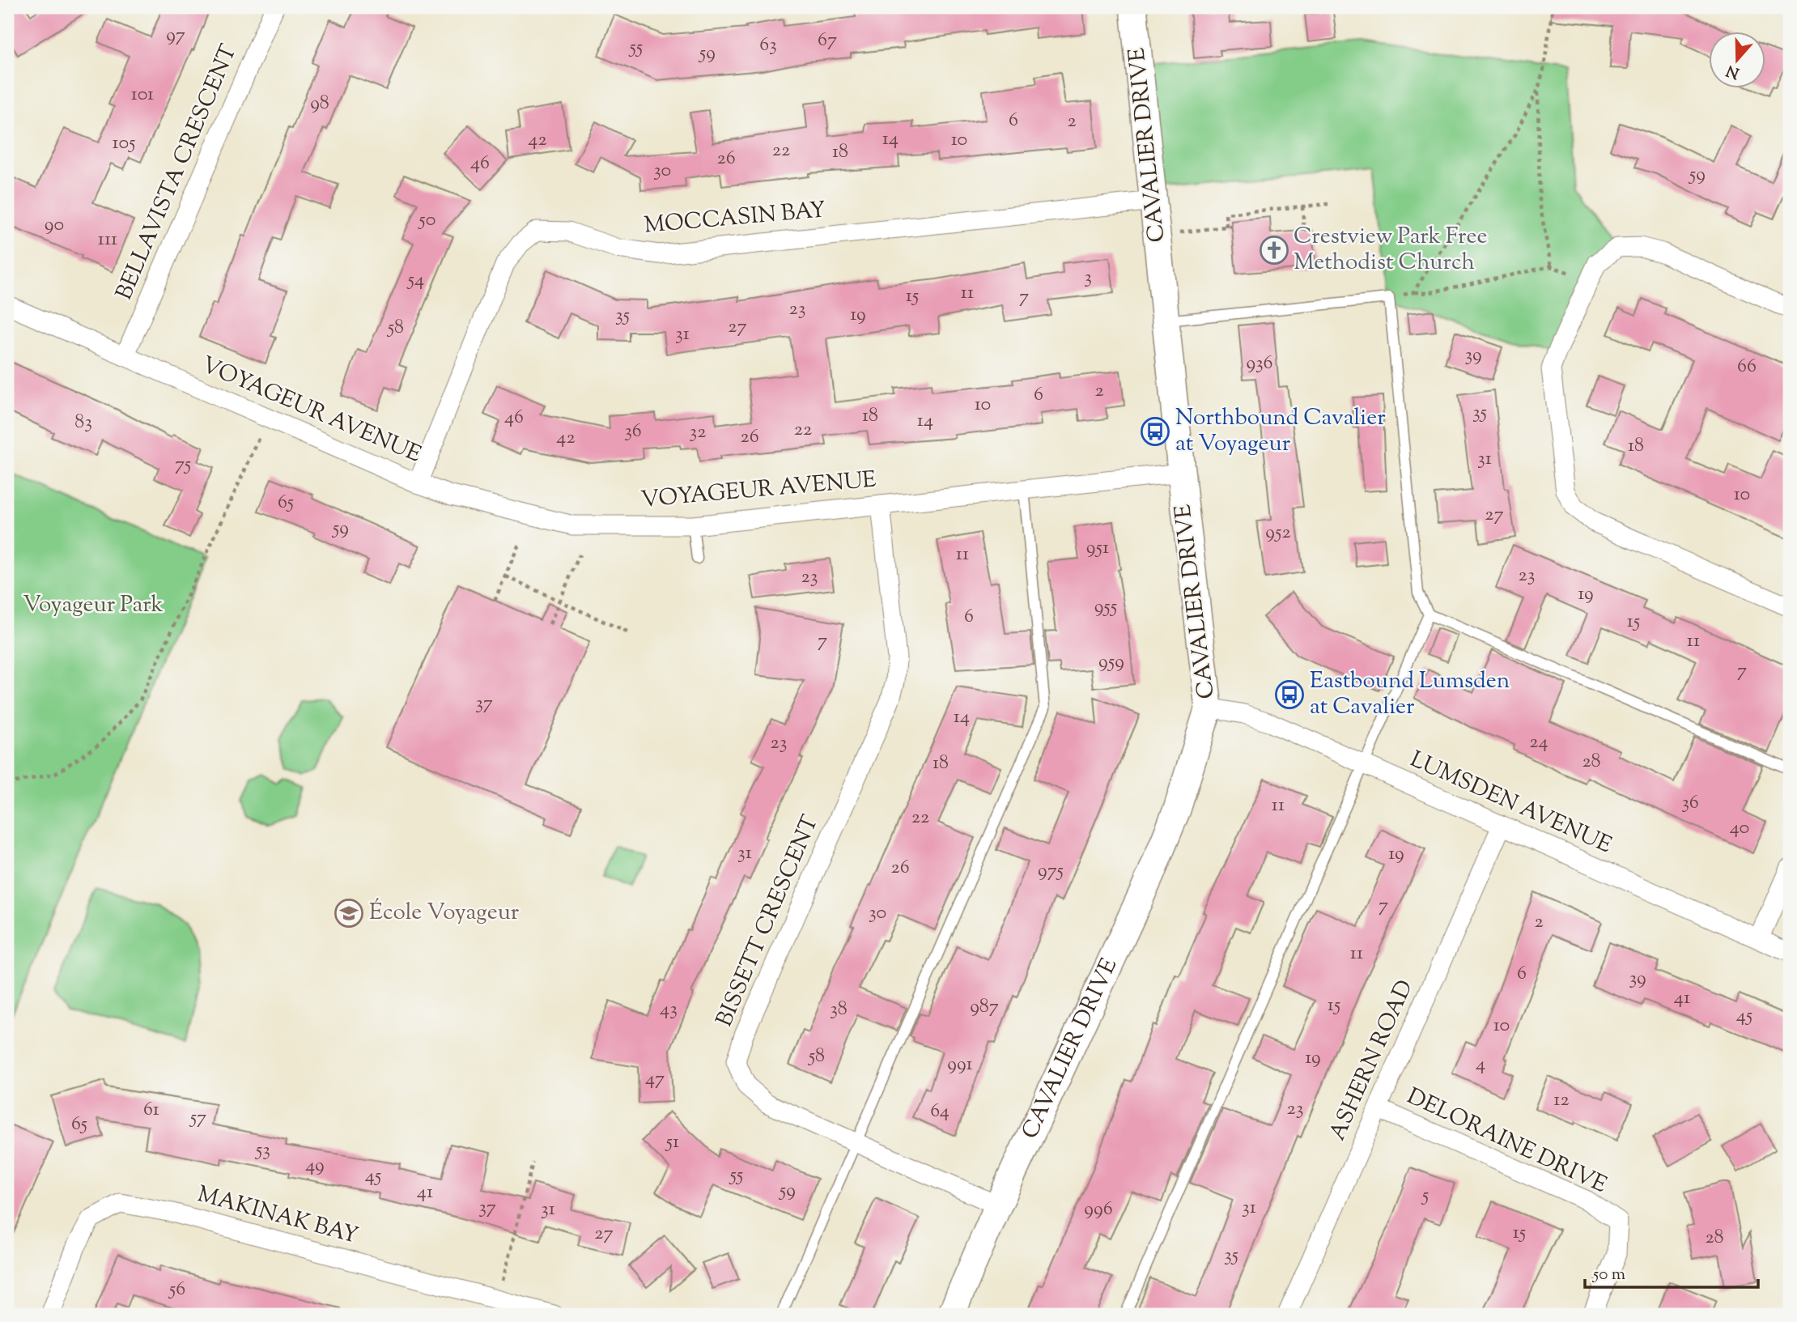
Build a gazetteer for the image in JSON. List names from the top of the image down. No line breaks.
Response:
{"streets":{"street":["CAVALIER DRIVE","BELLAVISTA CRESCENT","MOCCASIN BAY","VOYAGEUR AVENUE","LUMSDEN AVENUE","BISSETT CRESCENT","ASHERN ROAD","DELORAINE DRIVE","MAKINAK BAY"]},"crossings":[["CAVALIER DRIVE","MOCCASIN BAY"],["CAVALIER DRIVE","VOYAGEUR AVENUE"],["CAVALIER DRIVE","LUMSDEN AVENUE"],["CAVALIER DRIVE","BISSETT CRESCENT"],["BELLAVISTA CRESCENT","VOYAGEUR AVENUE"],["MOCCASIN BAY","VOYAGEUR AVENUE"],["VOYAGEUR AVENUE","BISSETT CRESCENT"],["LUMSDEN AVENUE","ASHERN ROAD"],["ASHERN ROAD","DELORAINE DRIVE"]],"parks":["Voyageur Park"],"places":{"church":["Crestview Park Free Methodist Church"],"bus stop":["Northbound Cavalier at Voyageur","Eastbound Lumsden at Cavalier"],"school or university":["École Voyageur"]},"house_numbers":["97","67","63","55","59","101","98","6","2","14","42","10","105","22","18","26","46","30","59","50","90","111","3","54","11","15","7","23","19","35","27","58","31","39","936","66","2","6","10","35","18","46","14","83","22","36","32","26","42","18","31","75","10","65","27","59","952","951","11","23","23","19","955","6","15","7","11","959","7","37","14","24","23","28","18","36","11","22","40","31","19","26","975","7","30","2","11","6","39","41","15","987","43","38","45","10","58","19","991","4","47","12","23","61","64","57","65","51","53","49","55","45","59","41","5","37","31","31","996","15","27","28","35","56"],"scale_bar":"50 m","north":"bottom"}
